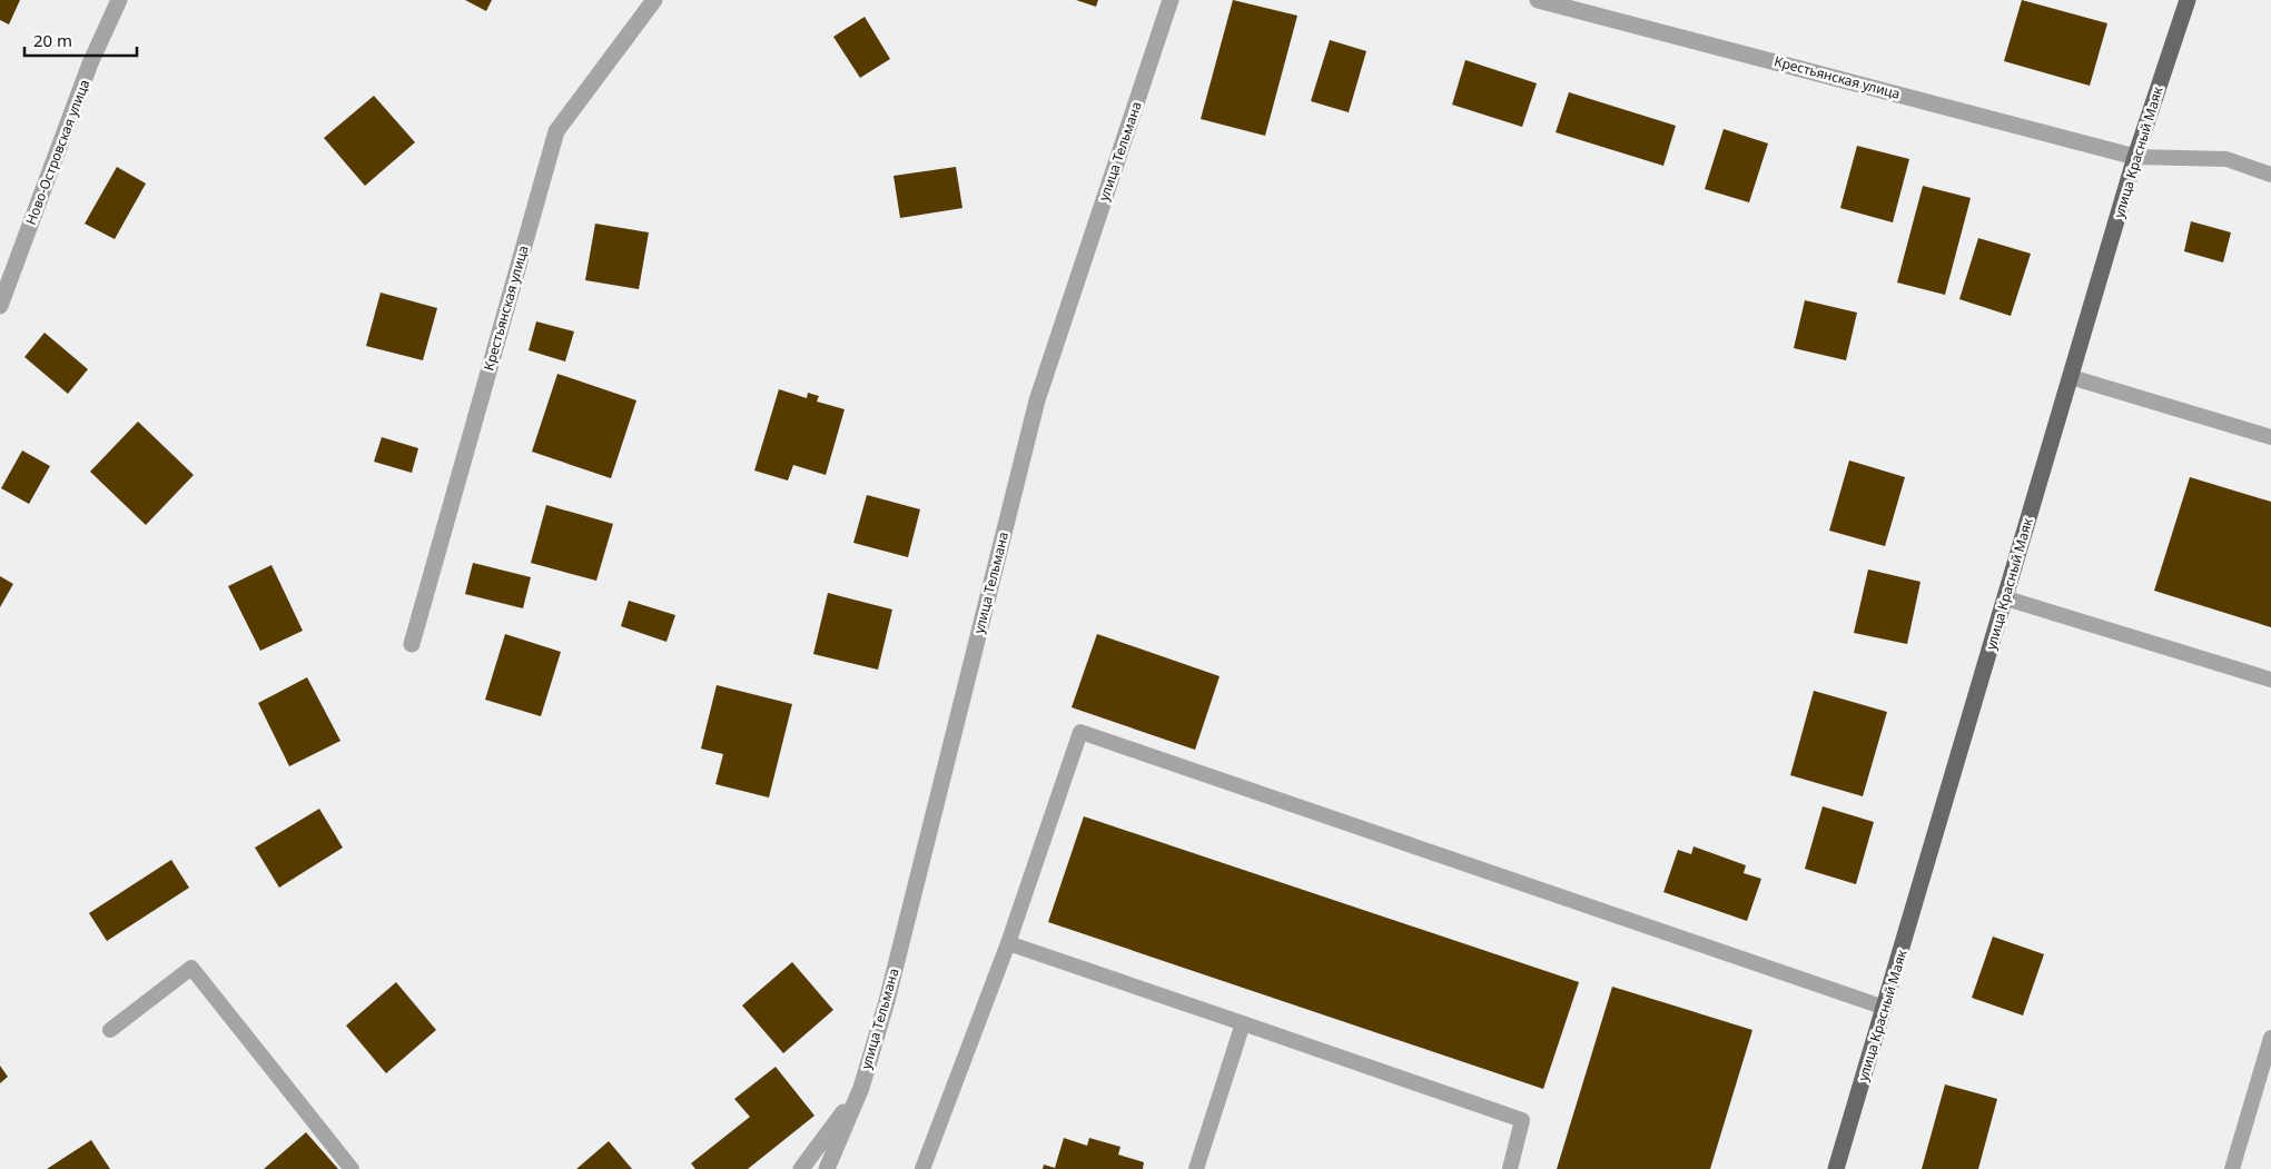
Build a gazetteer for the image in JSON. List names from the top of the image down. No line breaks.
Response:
{"streets":{"main road":["улица Красный Маяк"],"street":["Крестьянская улица","улица Тельмана","Ново-Островская улица"]},"crossings":[["Крестьянская улица","улица Красный Маяк"]],"scale_bar":"20 m"}
